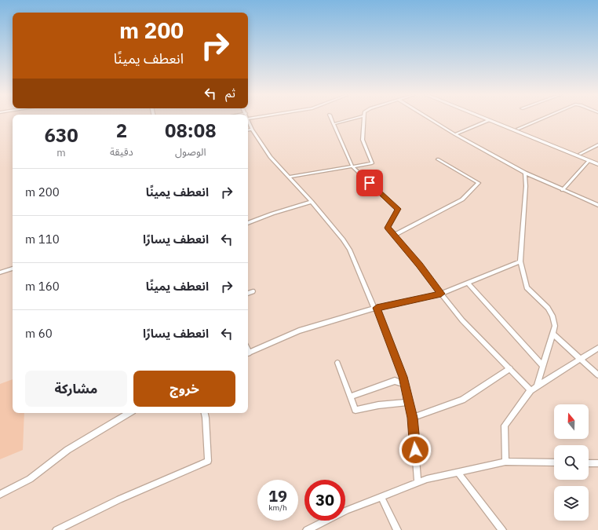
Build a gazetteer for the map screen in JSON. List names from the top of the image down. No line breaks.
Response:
{"north":"top","page":{"turn":["200 m","انعطف يمينًا"],"then":"ثم","eta":["08:08","الوصول","2","دقيقة","630","m"],"list":[{"name":"انعطف يمينًا","value":"200 m"},{"name":"انعطف يسارًا","value":"110 m"},{"name":"انعطف يمينًا","value":"160 m"},{"name":"انعطف يسارًا","value":"60 m"}],"buttons":["خروج","مشاركة"],"speed":"19 km/h","limit":"30"}}
